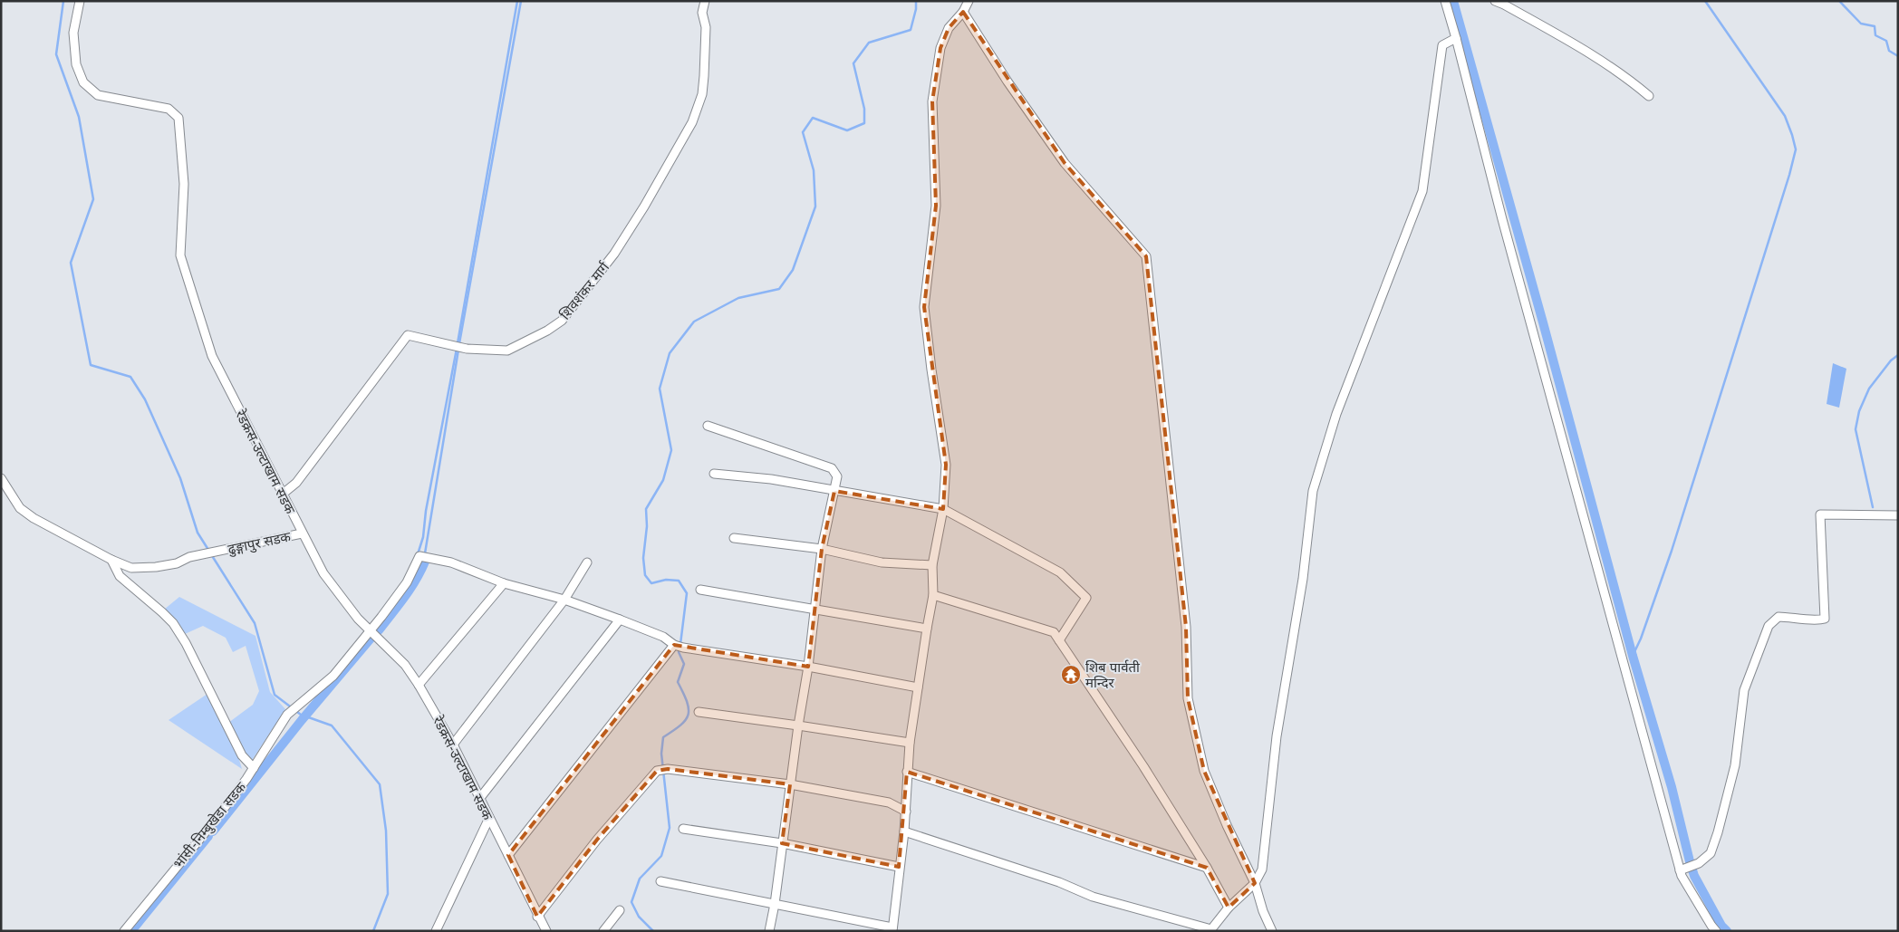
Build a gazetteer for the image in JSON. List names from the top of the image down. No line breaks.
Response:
{"streets":{"street":["शिवशंकर मार्ग","रेडक्रस-उल्टाखाम सडक","ढुङ्गापुर सडक","भांसी-निम्बुखेडा सडक"]},"crossings":[["शिवशंकर मार्ग","रेडक्रस-उल्टाखाम सडक"],["रेडक्रस-उल्टाखाम सडक","ढुङ्गापुर सडक"],["रेडक्रस-उल्टाखाम सडक","भांसी-निम्बुखेडा सडक"]],"places":{"temple":["शिब पार्वती मन्दिर"]}}
